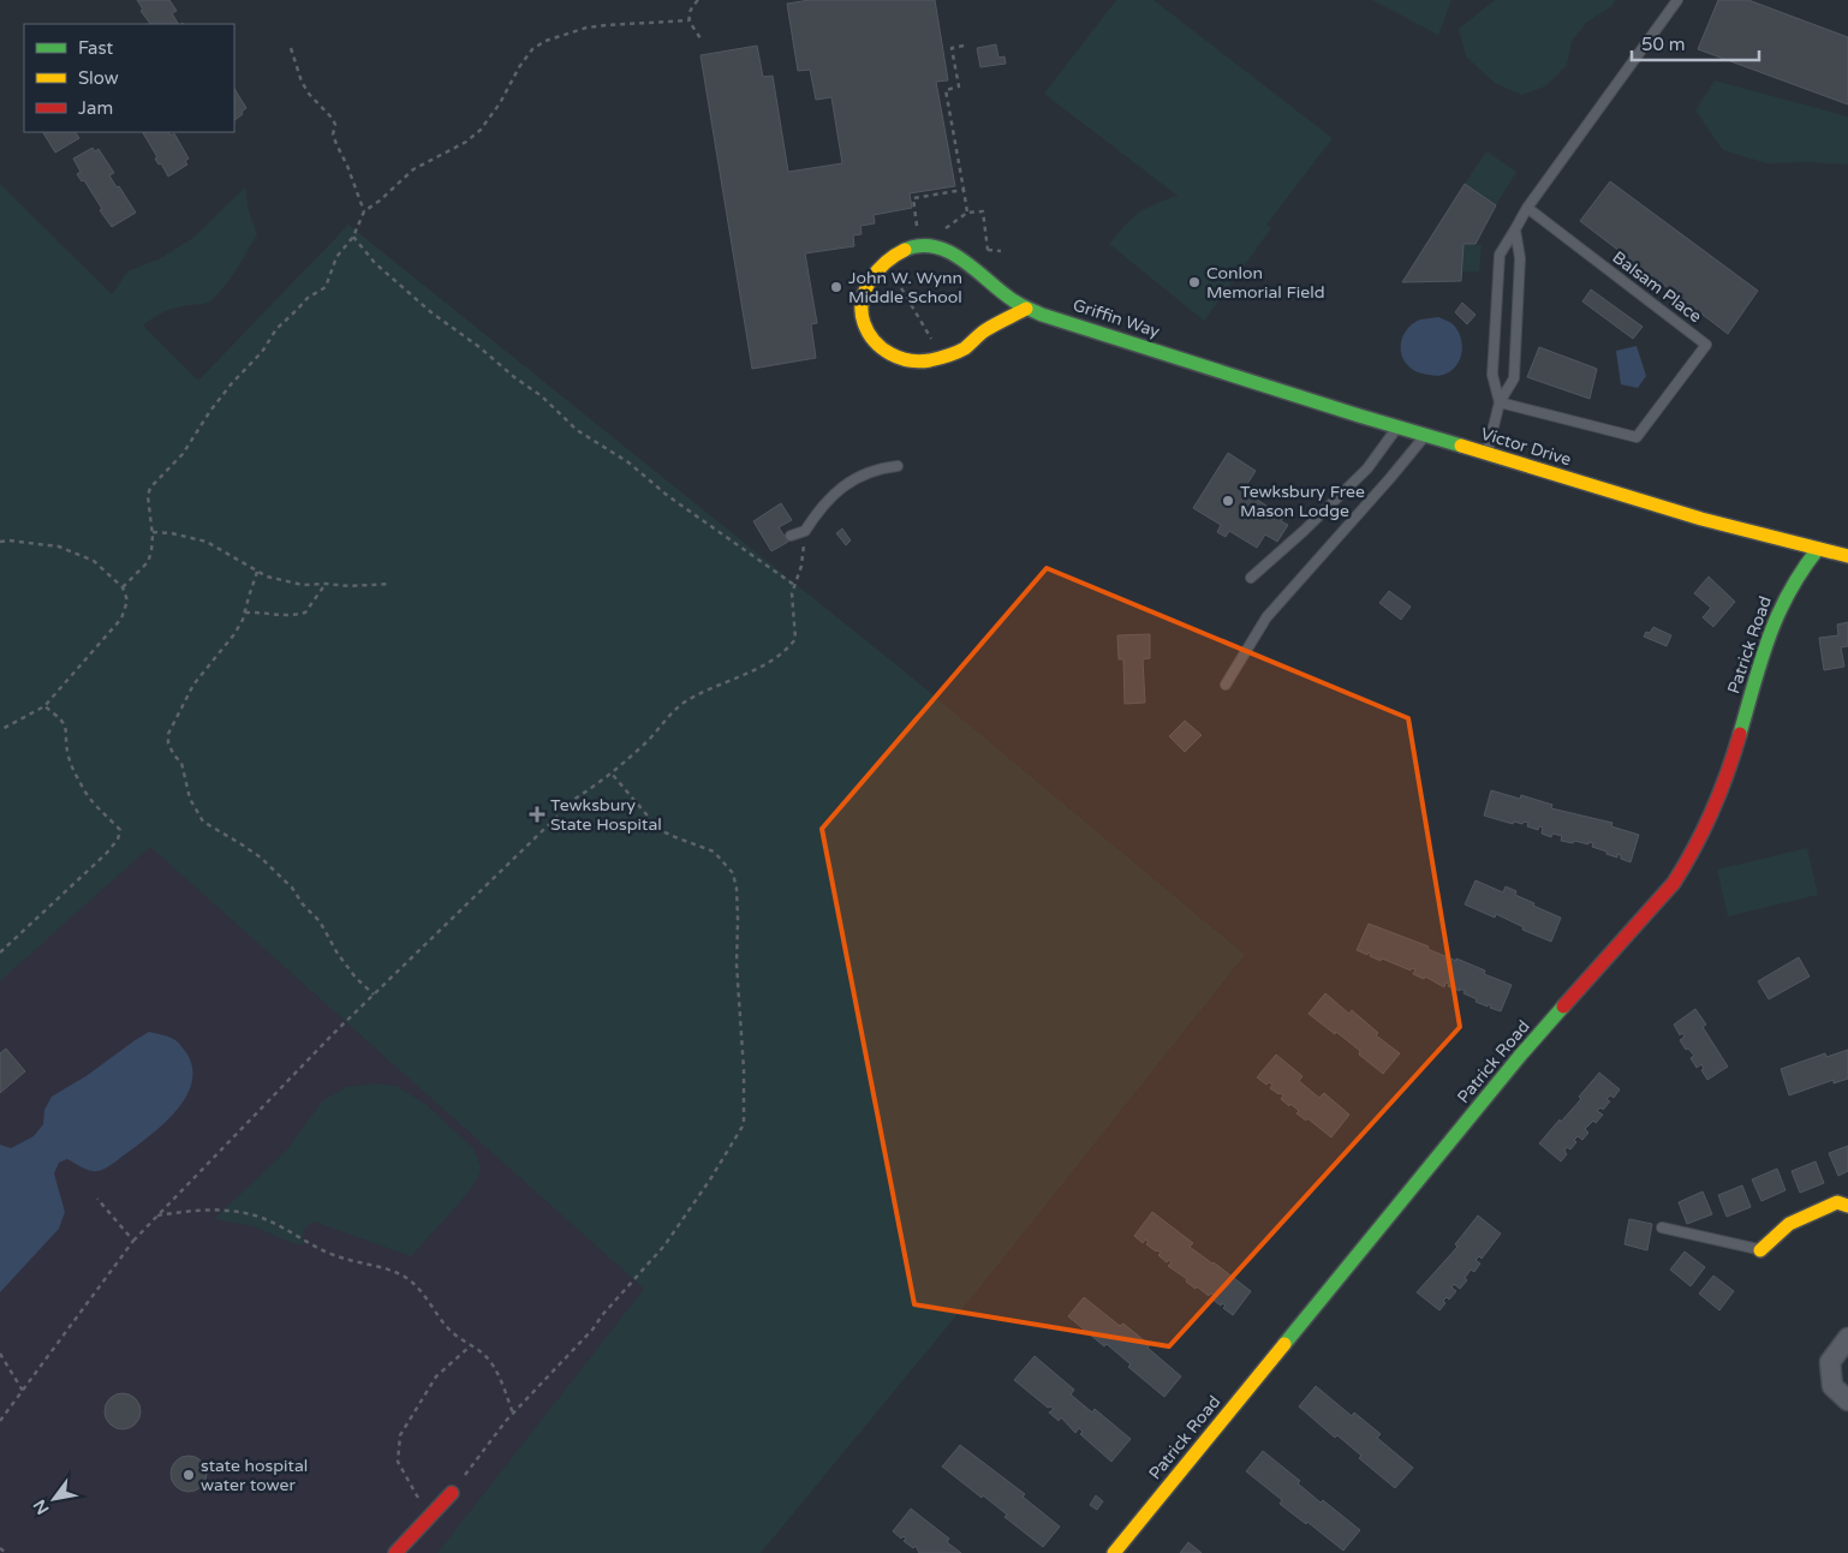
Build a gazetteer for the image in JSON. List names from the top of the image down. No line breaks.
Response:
{"streets":{"street":["Griffin Way","Victor Drive","Patrick Road"],"lane":["Balsam Place"]},"crossings":[["Griffin Way","Victor Drive"],["Victor Drive","Patrick Road"]],"places":{"other":["Conlon Memorial Field","John W. Wynn Middle School","Tewksbury Free Mason Lodge","state hospital water tower"],"health":["Tewksbury State Hospital"]},"legend":["Fast","Slow","Jam"],"scale_bar":"50 m","north":"bottom left"}
